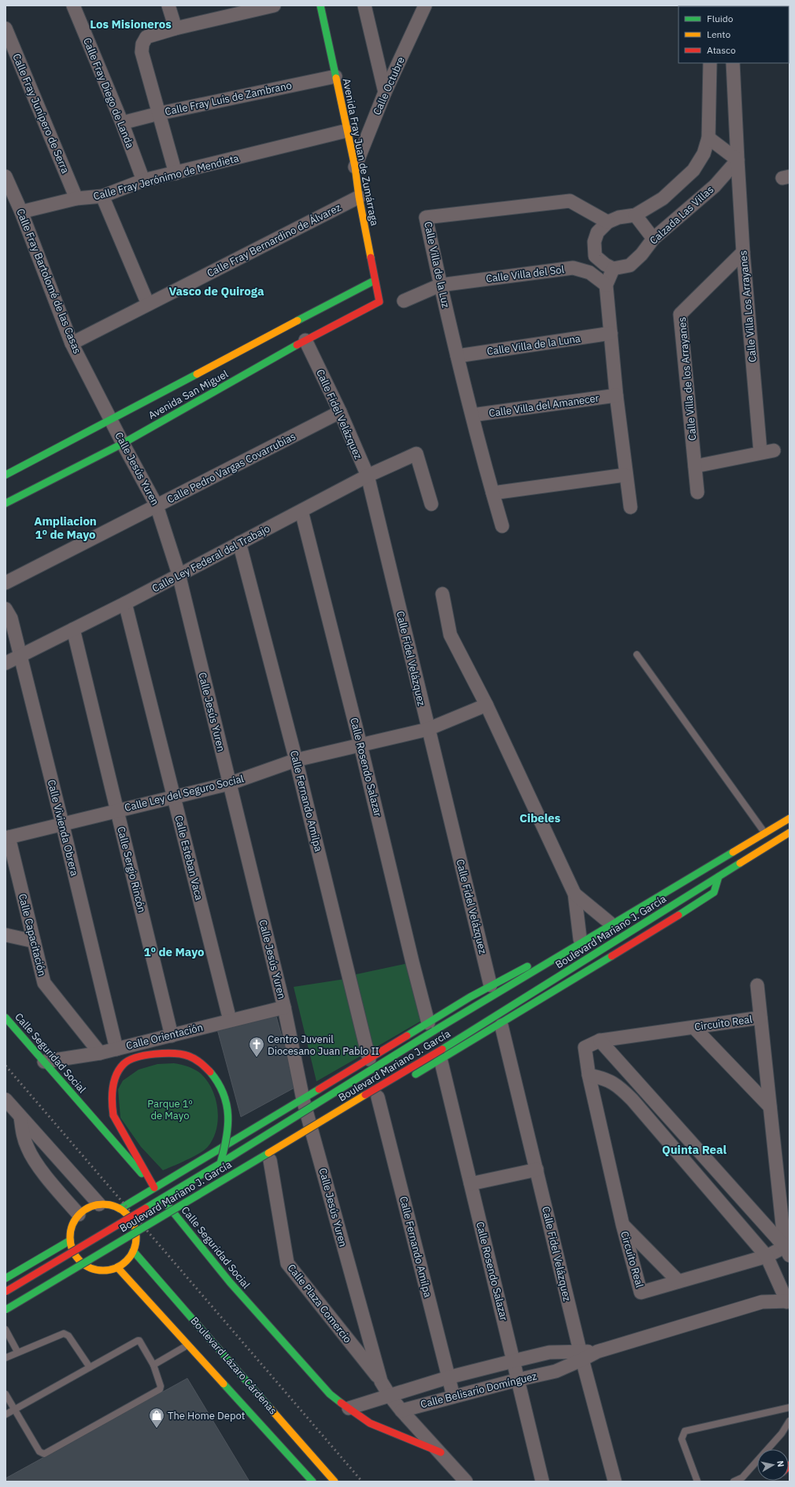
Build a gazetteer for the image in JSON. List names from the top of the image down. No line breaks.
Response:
{"streets":{"street":["Calle Octubre","Calle Fray Diego de Landa","Calle Fray Luis de Zambrano","Calle Fray Junípero de Serra","Avenida Fray Juan de Zumárraga","Calle Fray Jerónimo de Mendieta","Calzada Las Villas","Calle Fray Bernardino de Álvarez","Calle Villa de la Luz","Calle Villa del Sol","Calle Fray Bartolomé de las Casas","Calle Villa Los Arrayanes","Calle Villa de la Luna","Calle Villa de los Arrayanes","Avenida San Miguel","Calle Villa del Amanecer","Calle Fidel Velázquez","Calle Pedro Vargas Covarrubias","Calle Jesús Yuren","Calle Ley Federal del Trabajo","Calle Rosendo Salazar","Calle Ley del Seguro Social","Calle Fernando Amilpa","Calle Vivienda Obrera","Calle Esteban Vaca","Calle Sergio Rincón","Boulevard Mariano J. García","Calle Capacitación","Circuito Real","Calle Orientación","Calle Seguridad Social","Calle Plaza Comercio","Boulevard Lázaro Cárdenas","Calle Belisario Domínguez"]},"crossings":[["Calle Octubre","Avenida Fray Juan de Zumárraga"],["Calle Fray Diego de Landa","Calle Fray Luis de Zambrano"],["Calle Fray Diego de Landa","Calle Fray Jerónimo de Mendieta"],["Calle Fray Luis de Zambrano","Avenida Fray Juan de Zumárraga"],["Calle Fray Junípero de Serra","Calle Fray Jerónimo de Mendieta"],["Avenida Fray Juan de Zumárraga","Calle Fray Jerónimo de Mendieta"],["Avenida Fray Juan de Zumárraga","Calle Fray Bernardino de Álvarez"],["Avenida Fray Juan de Zumárraga","Avenida San Miguel"],["Calle Fray Jerónimo de Mendieta","Calle Fray Bartolomé de las Casas"],["Calzada Las Villas","Calle Villa de la Luz"],["Calzada Las Villas","Calle Villa Los Arrayanes"],["Calle Fray Bernardino de Álvarez","Calle Fray Bartolomé de las Casas"],["Calle Villa de la Luz","Calle Villa del Sol"],["Calle Villa de la Luz","Calle Villa de la Luna"],["Calle Villa de la Luz","Calle Villa del Amanecer"],["Calle Fray Bartolomé de las Casas","Avenida San Miguel"],["Calle Fray Bartolomé de las Casas","Calle Jesús Yuren"],["Calle Villa Los Arrayanes","Calle Villa de los Arrayanes"],["Avenida San Miguel","Calle Fidel Velázquez"],["Avenida San Miguel","Calle Jesús Yuren"],["Calle Fidel Velázquez","Calle Pedro Vargas Covarrubias"],["Calle Fidel Velázquez","Calle Ley Federal del Trabajo"],["Calle Fidel Velázquez","Calle Ley del Seguro Social"],["Calle Fidel Velázquez","Calle Belisario Domínguez"],["Calle Pedro Vargas Covarrubias","Calle Jesús Yuren"],["Calle Jesús Yuren","Calle Ley Federal del Trabajo"],["Calle Jesús Yuren","Calle Ley del Seguro Social"],["Calle Jesús Yuren","Calle Orientación"],["Calle Jesús Yuren","Calle Seguridad Social"],["Calle Jesús Yuren","Calle Plaza Comercio"],["Calle Ley Federal del Trabajo","Calle Rosendo Salazar"],["Calle Ley Federal del Trabajo","Calle Fernando Amilpa"],["Calle Ley Federal del Trabajo","Calle Vivienda Obrera"],["Calle Ley Federal del Trabajo","Calle Esteban Vaca"],["Calle Ley Federal del Trabajo","Calle Sergio Rincón"],["Calle Rosendo Salazar","Calle Ley del Seguro Social"],["Calle Rosendo Salazar","Boulevard Mariano J. García"],["Calle Rosendo Salazar","Calle Belisario Domínguez"],["Calle Ley del Seguro Social","Calle Fernando Amilpa"],["Calle Ley del Seguro Social","Calle Vivienda Obrera"],["Calle Ley del Seguro Social","Calle Esteban Vaca"],["Calle Ley del Seguro Social","Calle Sergio Rincón"],["Calle Ley del Seguro Social","Calle Capacitación"],["Calle Fernando Amilpa","Calle Belisario Domínguez"],["Calle Vivienda Obrera","Calle Orientación"],["Calle Esteban Vaca","Calle Orientación"],["Calle Sergio Rincón","Calle Orientación"],["Calle Capacitación","Calle Orientación"],["Calle Orientación","Calle Seguridad Social"]],"districts":["Los Misioneros","Vasco de Quiroga","Ampliacion 1º de Mayo","Cibeles","1º de Mayo","Quinta Real"],"parks":["Parque 1º de Mayo"],"places":{"church":["Centro Juvenil Diocesano Juan Pablo II"],"shop":["The Home Depot"]},"legend":["Fluido","Lento","Atasco"],"north":"right"}
